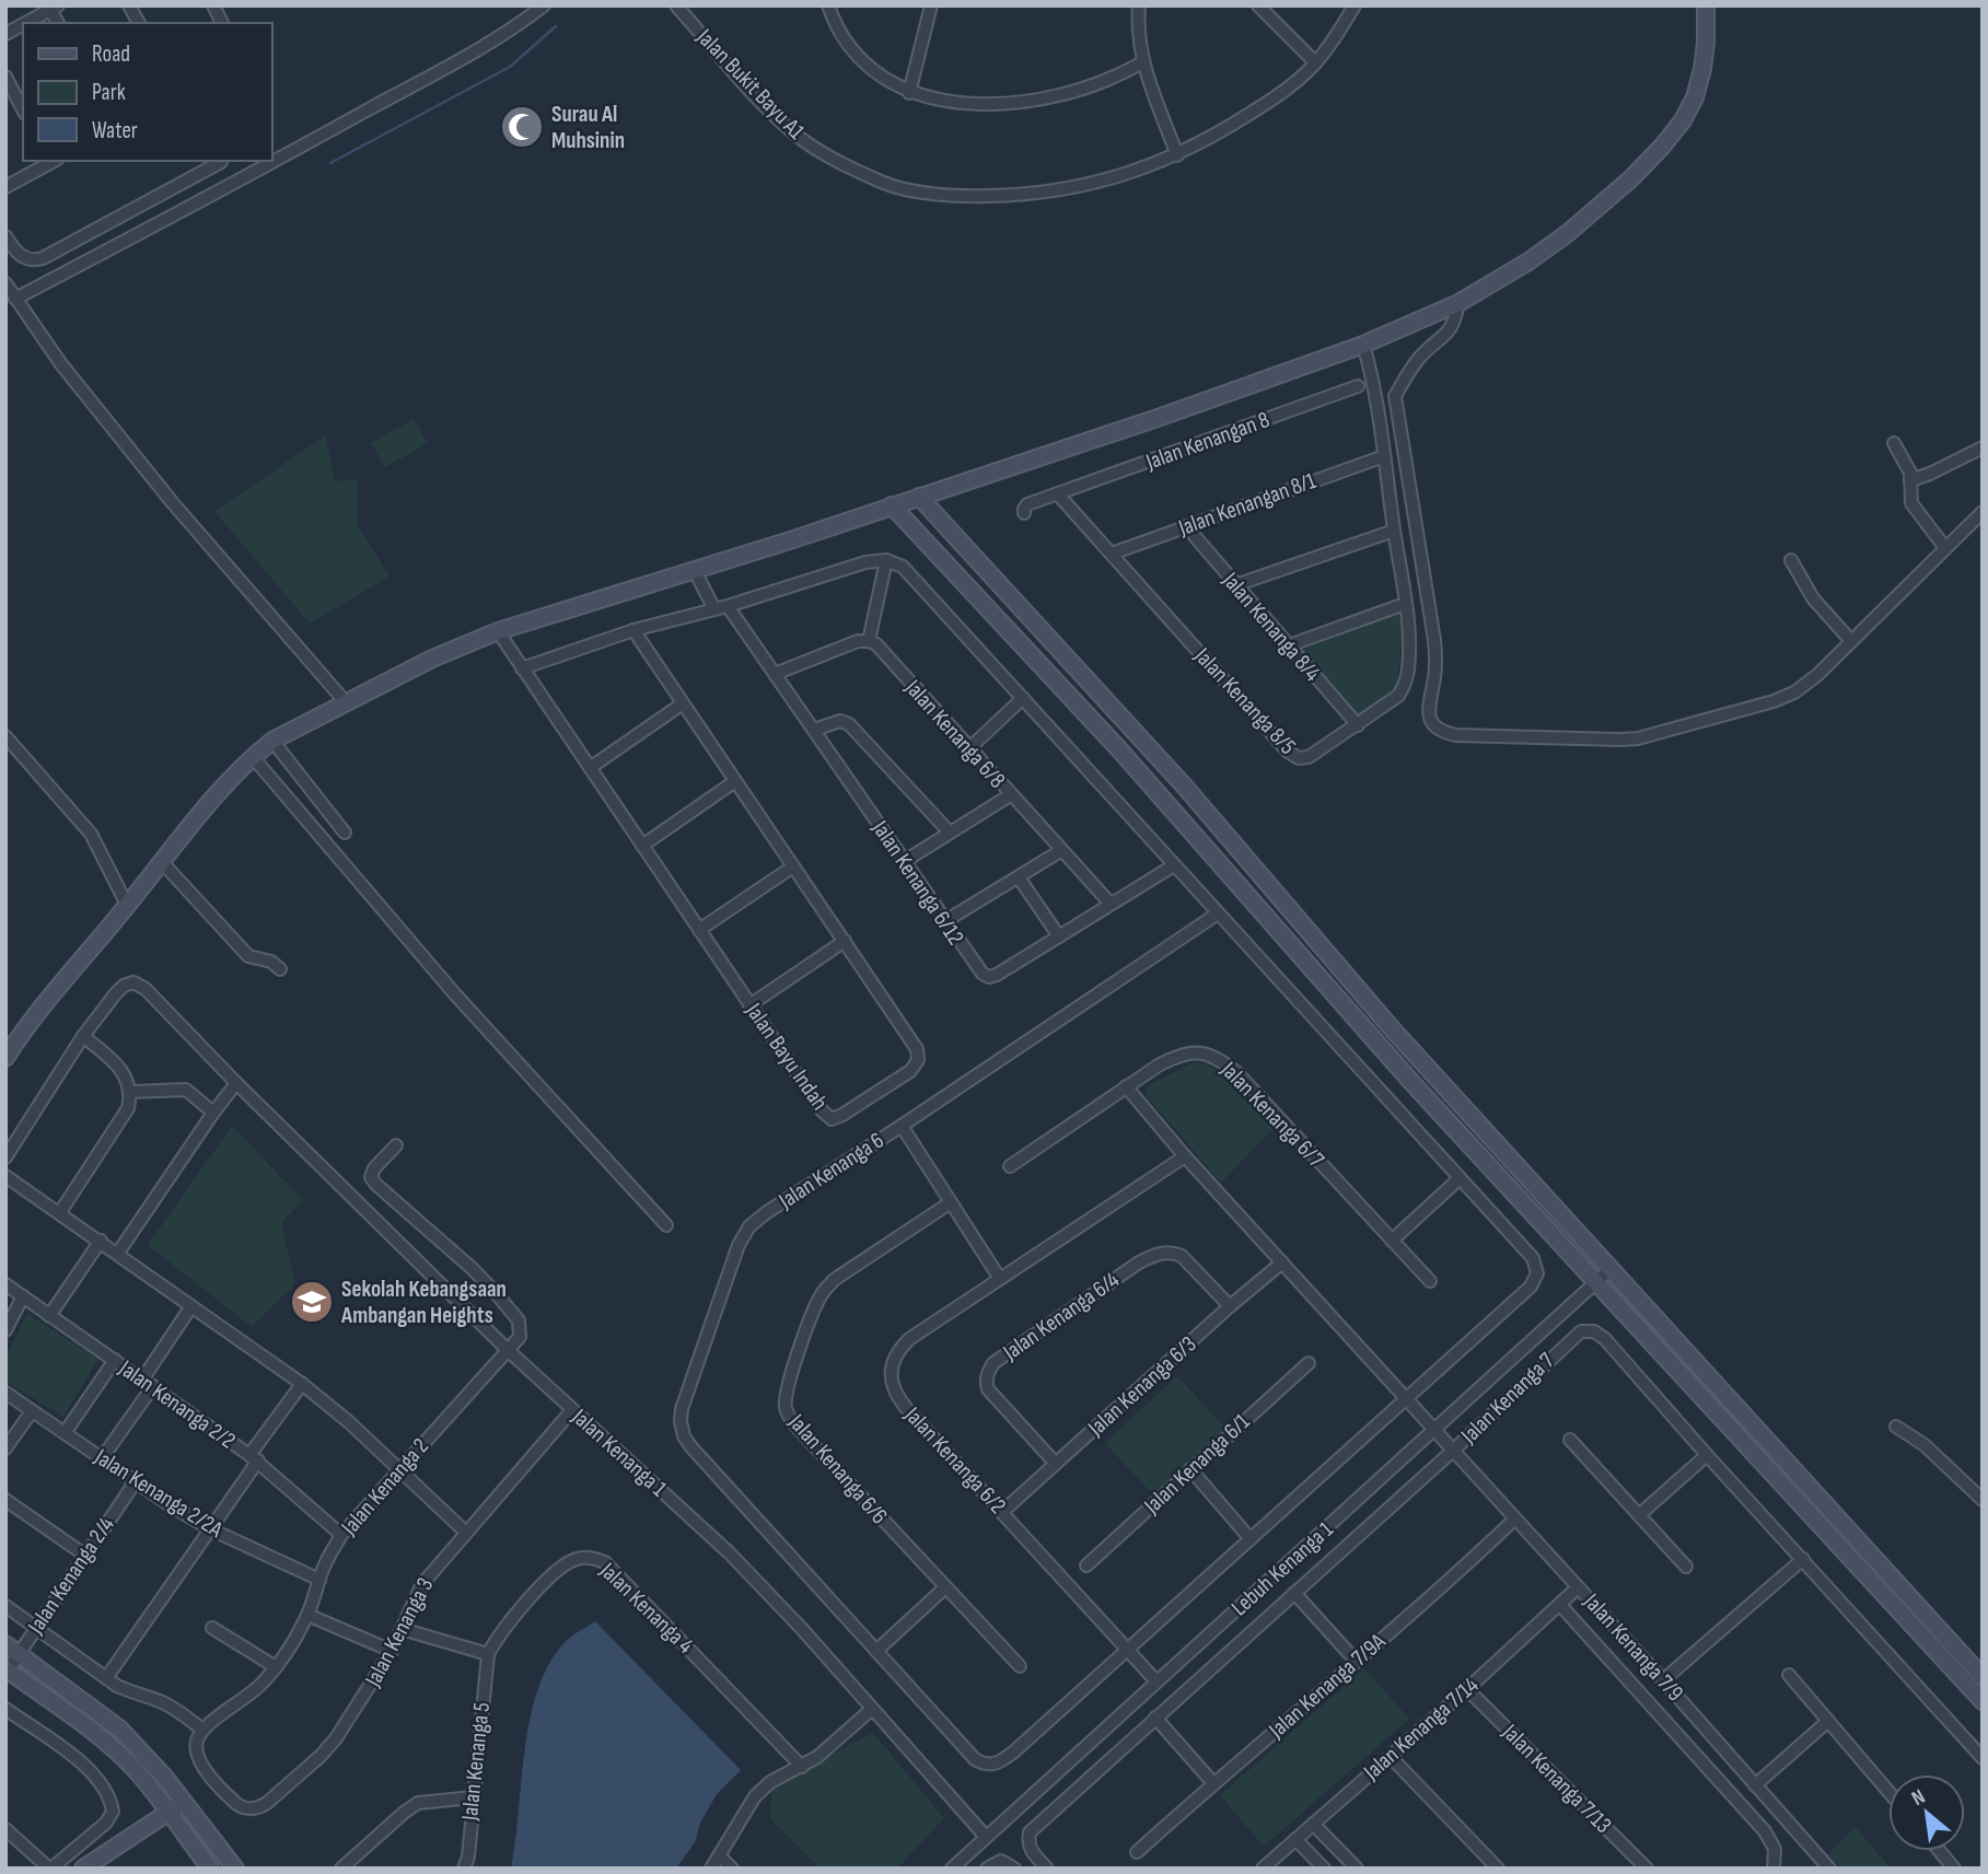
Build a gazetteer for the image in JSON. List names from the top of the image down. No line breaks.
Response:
{"streets":{"street":["Jalan Bukit Bayu A1","Jalan Kenangan 8","Jalan Kenangan 8/1","Jalan Kenanga 8/4","Jalan Kenanga 8/5","Jalan Kenanga 6/8","Jalan Kenanga 6/12","Jalan Bayu Indah","Jalan Kenanga 6/7","Jalan Kenanga 6","Jalan Kenanga 6/4","Jalan Kenanga 6/3","Jalan Kenanga 7","Jalan Kenanga 2/2","Jalan Kenanga 1","Jalan Kenanga 6/2","Jalan Kenanga 6/1","Jalan Kenanga 6/6","Jalan Kenanga 2","Jalan Kenanga 2/2A","Lebuh Kenanga 1","Jalan Kenanga 2/4","Jalan Kenanga 4","Jalan Kenanga 3","Jalan Kenanga 7/9","Jalan Kenanga 7/9A","Jalan Kenanga 7/14","Jalan Kenanga 5","Jalan Kenanga 7/13"]},"crossings":[["Jalan Kenangan 8","Jalan Kenanga 8/5"],["Jalan Kenangan 8/1","Jalan Kenanga 8/4"],["Jalan Kenangan 8/1","Jalan Kenanga 8/5"],["Jalan Kenanga 8/4","Jalan Kenanga 8/5"],["Jalan Kenanga 6/8","Jalan Kenanga 6/12"],["Jalan Kenanga 6","Jalan Kenanga 6/2"],["Jalan Kenanga 6/4","Jalan Kenanga 6/3"],["Jalan Kenanga 6/3","Jalan Kenanga 6/2"],["Jalan Kenanga 7","Jalan Kenanga 7/9"],["Jalan Kenanga 2/2","Jalan Kenanga 2"],["Jalan Kenanga 1","Jalan Kenanga 2"],["Jalan Kenanga 1","Lebuh Kenanga 1"],["Jalan Kenanga 1","Jalan Kenanga 3"],["Jalan Kenanga 6/2","Lebuh Kenanga 1"],["Jalan Kenanga 2","Jalan Kenanga 2/2A"],["Jalan Kenanga 2","Jalan Kenanga 3"],["Jalan Kenanga 2/2A","Jalan Kenanga 2/4"],["Lebuh Kenanga 1","Jalan Kenanga 7/9"],["Jalan Kenanga 4","Jalan Kenanga 5"],["Jalan Kenanga 7/9","Jalan Kenanga 7/9A"],["Jalan Kenanga 7/9","Jalan Kenanga 7/14"],["Jalan Kenanga 7/14","Jalan Kenanga 7/13"]],"places":{"mosque":["Surau Al Muhsinin"],"school or university":["Sekolah Kebangsaan Ambangan Heights"]},"legend":["Road","Park","Water"],"north":"top left"}
